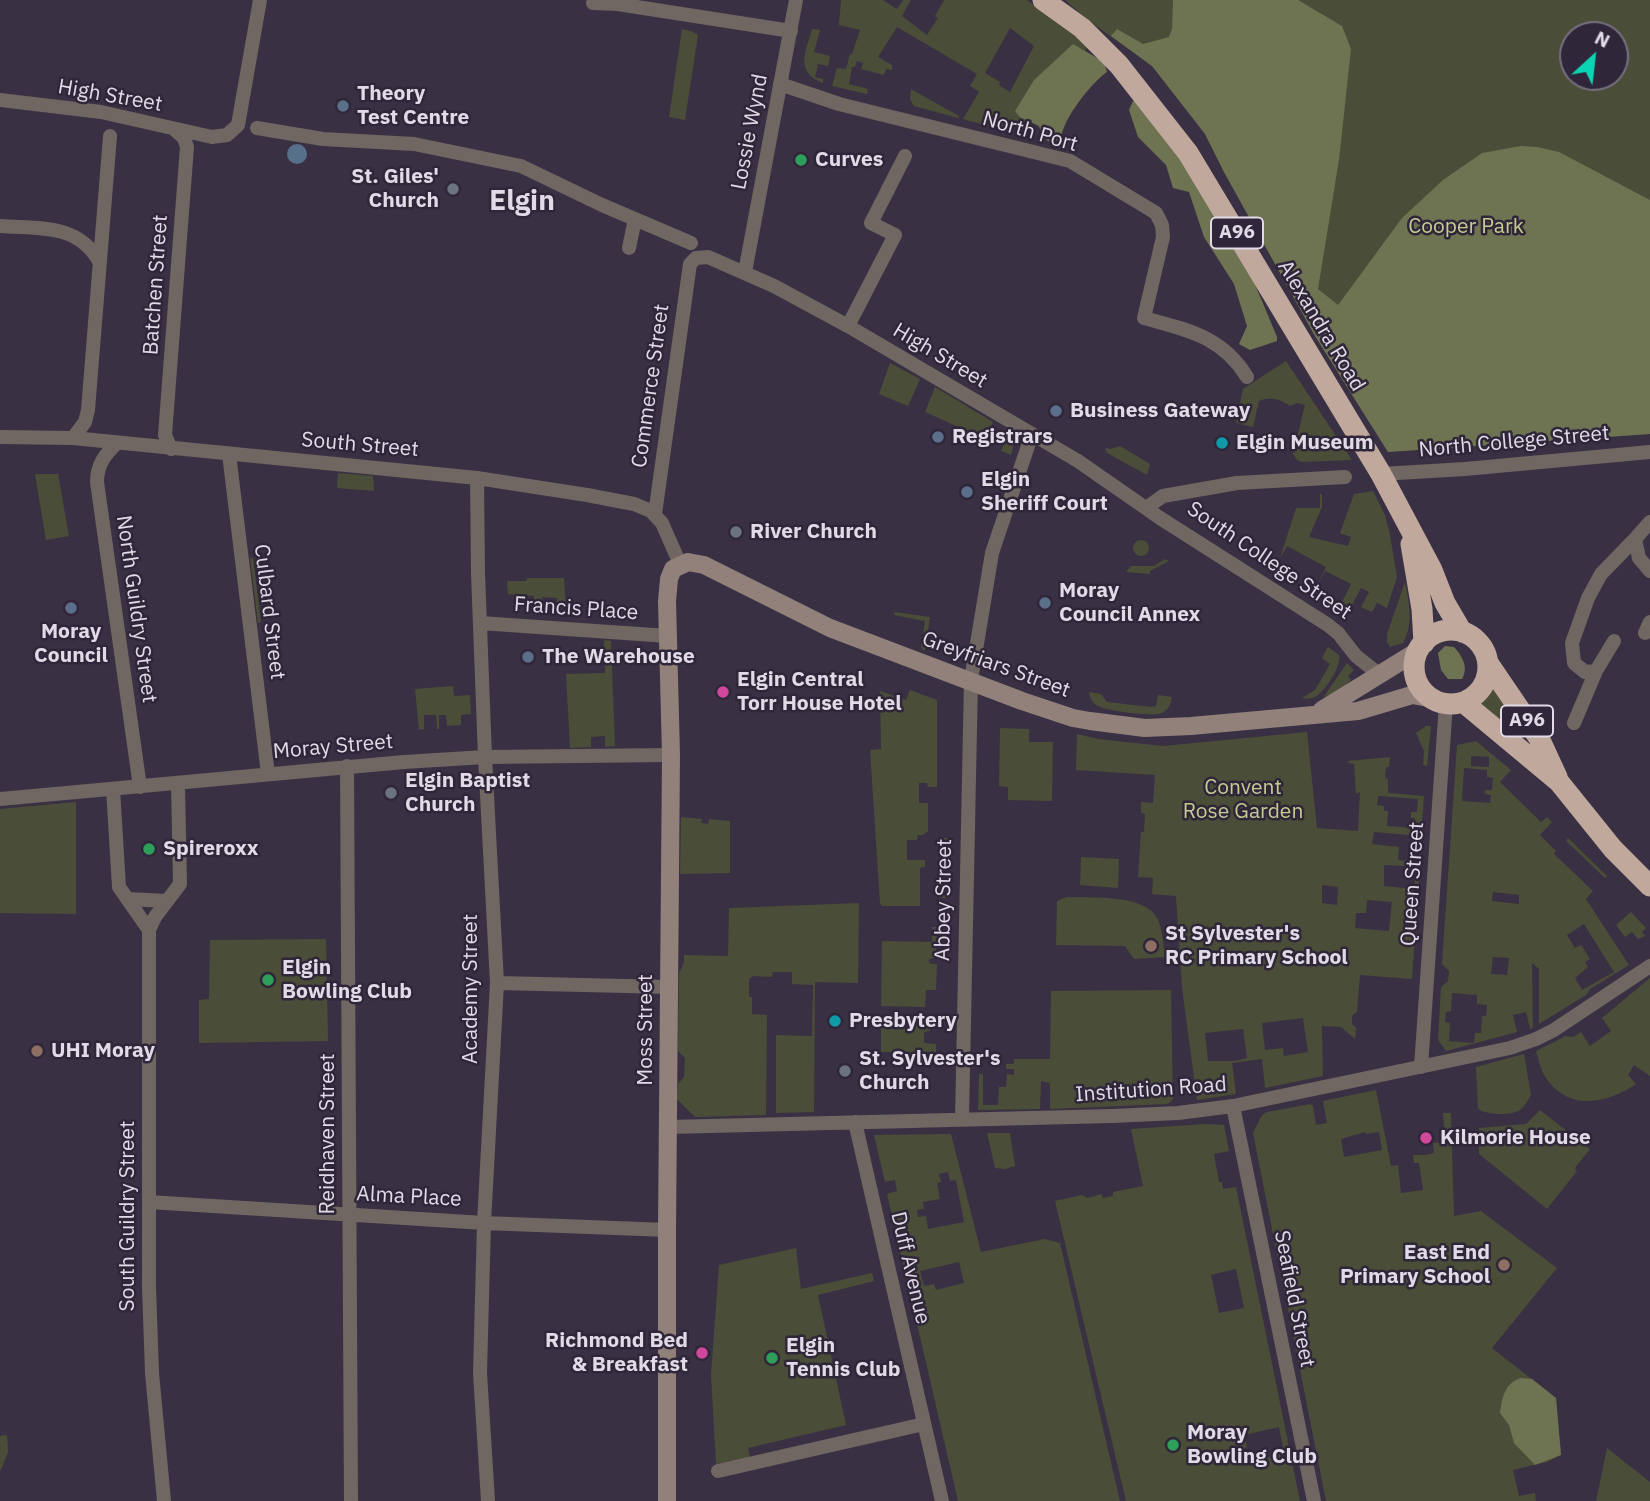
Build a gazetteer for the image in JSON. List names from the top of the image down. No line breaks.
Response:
{"streets":{"highway":["A96","Alexandra Road"],"street":["High Street","Lossie Wynd","North Port","Batchen Street","Commerce Street","North College Street","South Street","South College Street","North Guildry Street","Francis Place","Culbard Street","Greyfriars Street","Moray Street","Queen Street","Abbey Street","Academy Street","Moss Street","Institution Road","Reidhaven Street","Alma Place","South Guildry Street","Duff Avenue","Seafield Street"]},"crossings":[["High Street","Lossie Wynd"],["High Street","Batchen Street"],["High Street","Commerce Street"],["High Street","South College Street"],["High Street","Abbey Street"],["Lossie Wynd","North Port"],["A96","Alexandra Road"],["A96","Greyfriars Street"],["A96","Queen Street"],["Batchen Street","South Street"],["Alexandra Road","North College Street"],["Alexandra Road","Greyfriars Street"],["Alexandra Road","Queen Street"],["Commerce Street","South Street"],["South Street","North Guildry Street"],["South Street","Culbard Street"],["South Street","Academy Street"],["South College Street","Greyfriars Street"],["North Guildry Street","Moray Street"],["Francis Place","Academy Street"],["Francis Place","Moss Street"],["Culbard Street","Moray Street"],["Greyfriars Street","Queen Street"],["Greyfriars Street","Abbey Street"],["Greyfriars Street","Moss Street"],["Moray Street","Academy Street"],["Moray Street","Moss Street"],["Moray Street","Reidhaven Street"],["Queen Street","Institution Road"],["Abbey Street","Institution Road"],["Academy Street","Alma Place"],["Moss Street","Institution Road"],["Moss Street","Alma Place"],["Institution Road","Duff Avenue"],["Institution Road","Seafield Street"],["Reidhaven Street","Alma Place"],["Alma Place","South Guildry Street"]],"districts":["Elgin"],"parks":["Cooper Park","Convent Rose Garden"],"places":["Theory Test Centre","Curves","St. Giles' Church","Business Gateway","Registrars","Elgin Museum","Elgin Sheriff Court","River Church","Moray Council Annex","Moray Council","The Warehouse","Elgin Central Torr House Hotel","Elgin Baptist Church","Spireroxx","St Sylvester's RC Primary School","Elgin Bowling Club","Presbytery","UHI Moray","St. Sylvester's Church","Kilmorie House","East End Primary School","Richmond Bed & Breakfast","Elgin Tennis Club","Moray Bowling Club"],"north":"top right"}
